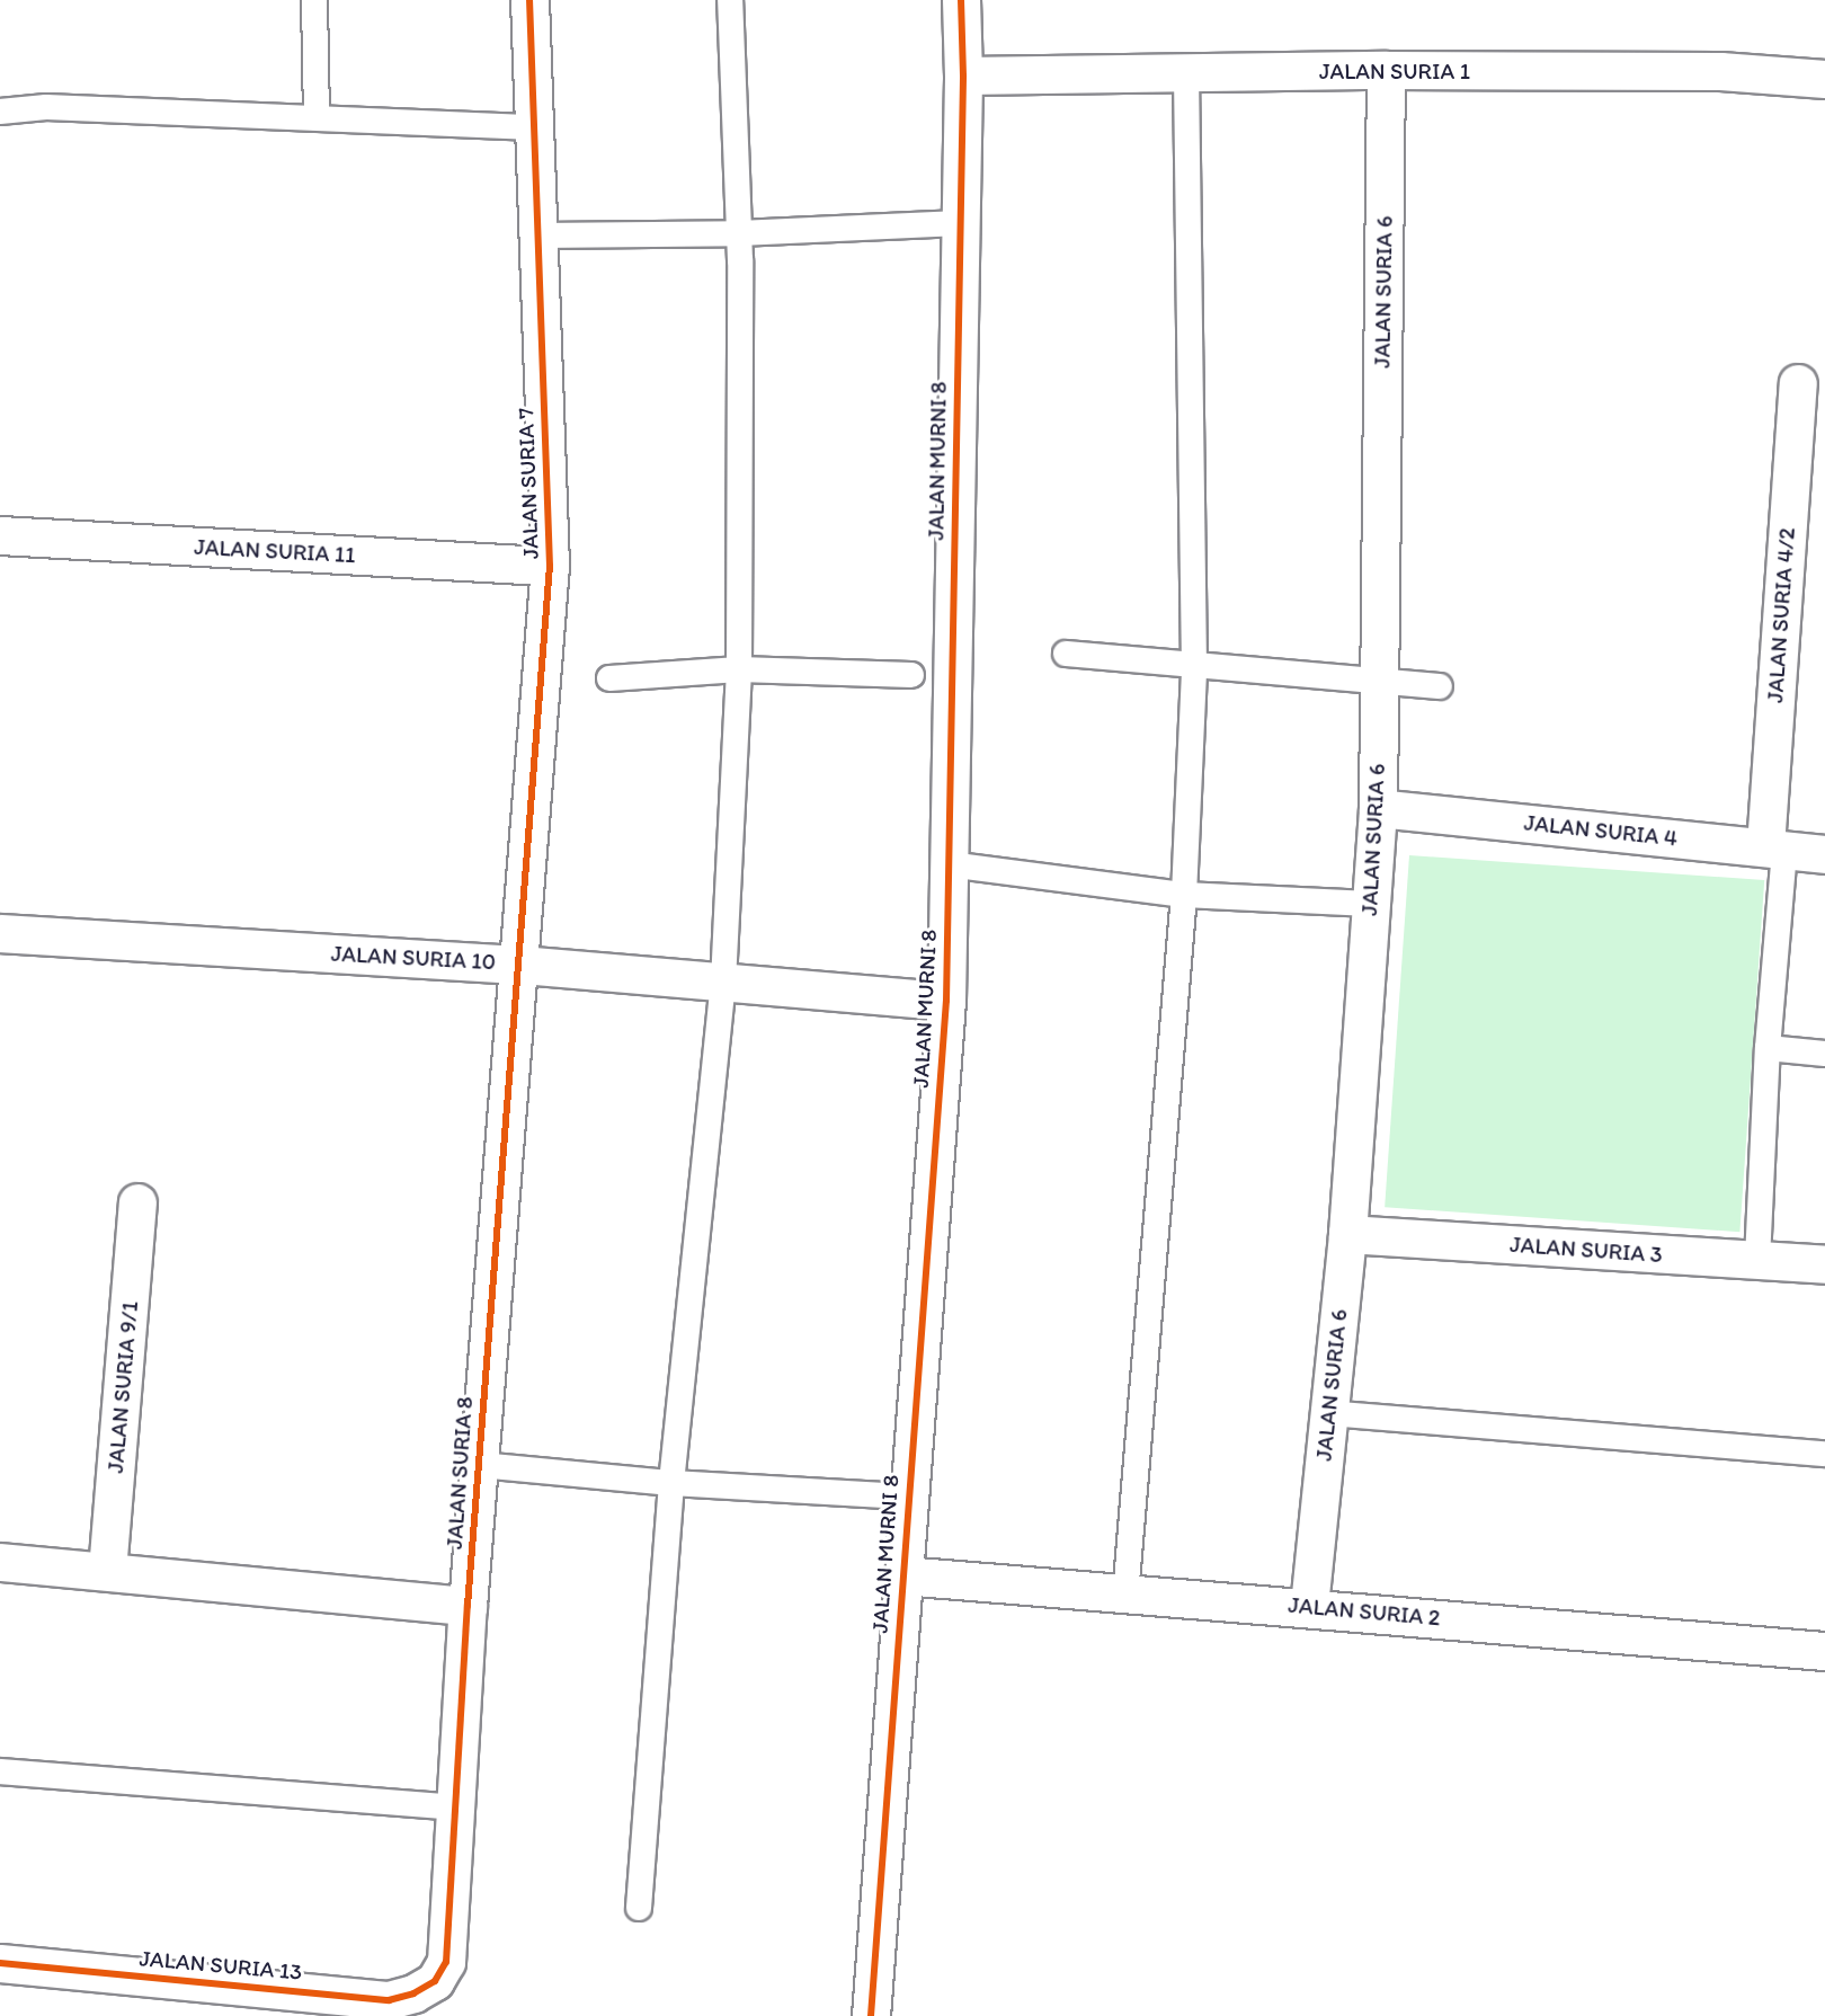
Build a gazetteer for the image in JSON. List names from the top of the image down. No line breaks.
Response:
{"streets":{"street":["JALAN SURIA 1","JALAN SURIA 6","JALAN MURNI 8","JALAN SURIA 7","JALAN SURIA 11","JALAN SURIA 4/2","JALAN SURIA 4","JALAN SURIA 10","JALAN SURIA 3","JALAN SURIA 9/1","JALAN SURIA 8","JALAN SURIA 2","JALAN SURIA 13"]},"crossings":[["JALAN SURIA 1","JALAN SURIA 6"],["JALAN SURIA 1","JALAN MURNI 8"],["JALAN SURIA 6","JALAN SURIA 4"],["JALAN SURIA 6","JALAN SURIA 3"],["JALAN SURIA 6","JALAN SURIA 2"],["JALAN MURNI 8","JALAN SURIA 10"],["JALAN MURNI 8","JALAN SURIA 2"],["JALAN SURIA 7","JALAN SURIA 11"],["JALAN SURIA 7","JALAN SURIA 10"],["JALAN SURIA 7","JALAN SURIA 8"],["JALAN SURIA 4/2","JALAN SURIA 4"],["JALAN SURIA 10","JALAN SURIA 8"],["JALAN SURIA 8","JALAN SURIA 13"]]}
